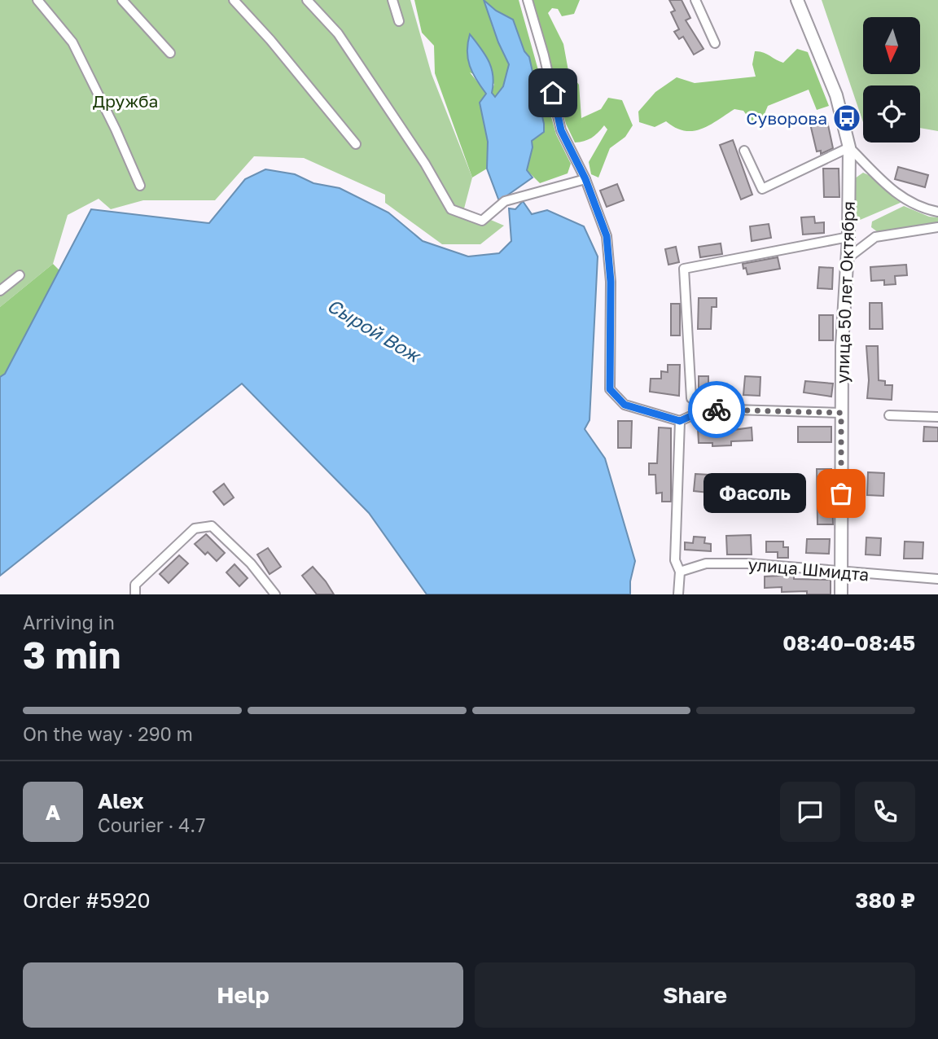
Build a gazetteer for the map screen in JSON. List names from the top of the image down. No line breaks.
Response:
{"streets":{"main road":["улица 50 лет Октября"],"street":["улица Шмидта"]},"crossings":[["улица 50 лет Октября","улица Шмидта"]],"water":["Сырой Вож"],"parks":["Дружба"],"places":{"bus stop":["Суворова"],"other":["Фасоль"]},"north":"bottom","page":{"bubble":"Фасоль","heading":["3 min","Arriving in","08:40–08:45"],"panel":["Alex","Courier · 4.7","Order #5920","380 ₽"],"bar":"On the way · 290 m","round":"A","buttons":["Help","Share"]}}
